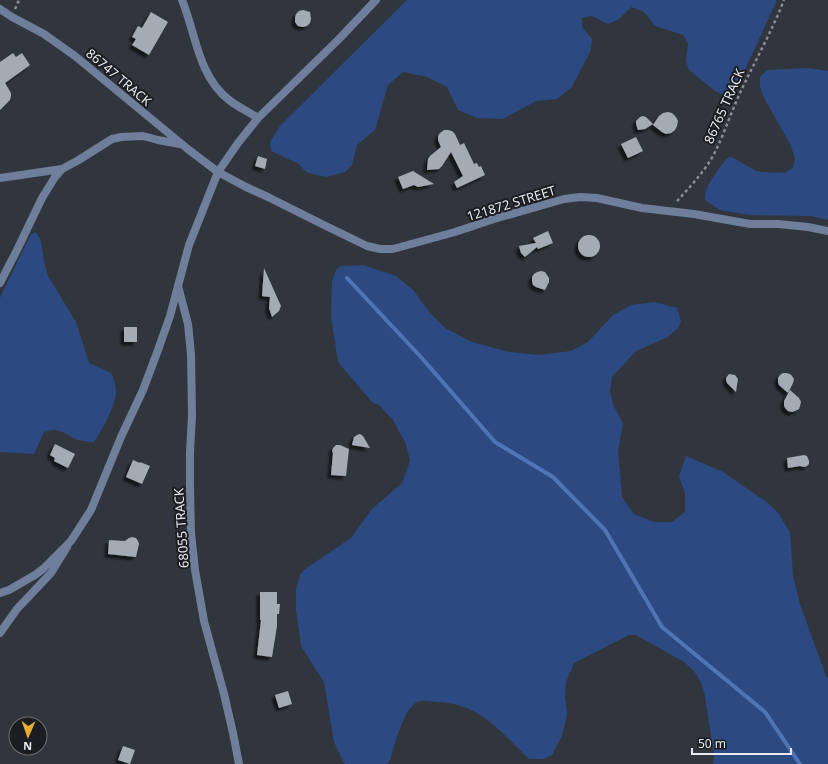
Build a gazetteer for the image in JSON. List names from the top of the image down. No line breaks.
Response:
{"streets":{"street":["86747 TRACK","121872 STREET","68055 TRACK"],"path":["86765 TRACK"]},"crossings":[["86747 TRACK","121872 STREET"],["86765 TRACK","121872 STREET"]],"scale_bar":"50 m","north":"bottom"}
